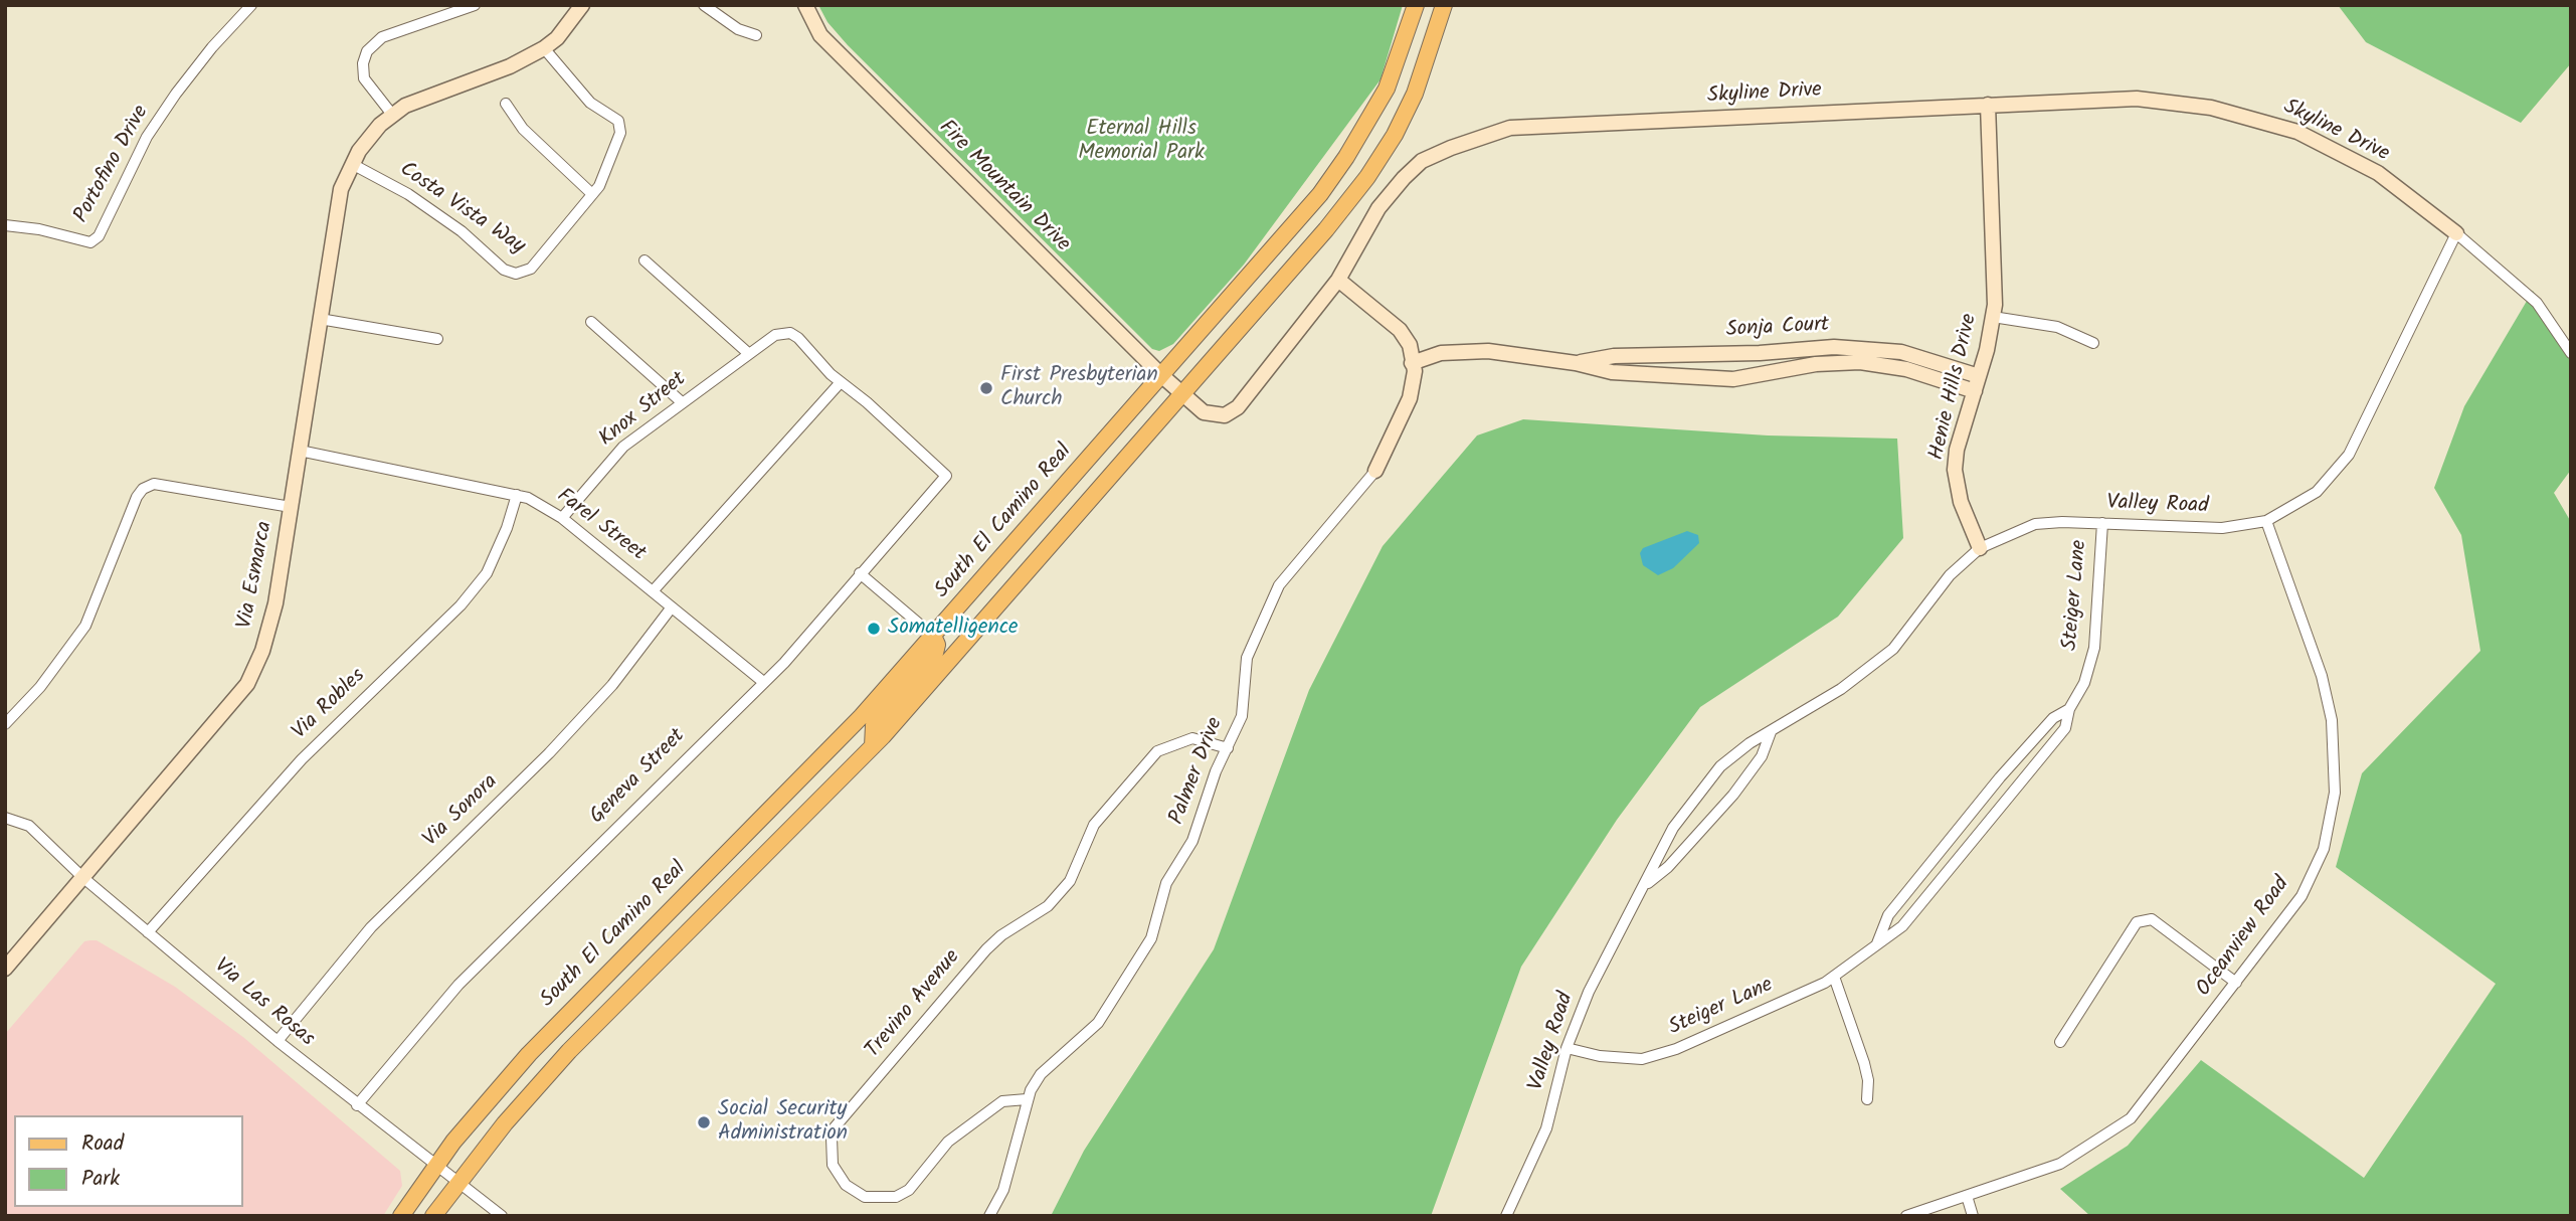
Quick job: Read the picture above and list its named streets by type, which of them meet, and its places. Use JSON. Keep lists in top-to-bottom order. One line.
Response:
{"streets":{"main road":["South El Camino Real"],"street":["Skyline Drive","Portofino Drive","Fire Mountain Drive","Costa Vista Way","Sonja Court","Henie Hills Drive","Knox Street","Valley Road","Farel Street","Via Esmarca","Steiger Lane","Via Robles","Palmer Drive","Geneva Street","Via Sonora","Oceanview Road","Via Las Rosas","Trevino Avenue"]},"crossings":[["Skyline Drive","Fire Mountain Drive"],["Skyline Drive","Henie Hills Drive"],["Skyline Drive","Valley Road"],["Skyline Drive","Palmer Drive"],["Fire Mountain Drive","South El Camino Real"],["Costa Vista Way","Via Esmarca"],["Sonja Court","Henie Hills Drive"],["Sonja Court","Palmer Drive"],["Henie Hills Drive","Valley Road"],["Knox Street","Farel Street"],["Knox Street","Geneva Street"],["Valley Road","Steiger Lane"],["Valley Road","Oceanview Road"],["South El Camino Real","Via Las Rosas"],["Farel Street","Via Esmarca"],["Farel Street","Via Robles"],["Farel Street","Geneva Street"],["Farel Street","Via Sonora"],["Via Esmarca","Via Las Rosas"],["Via Robles","Via Las Rosas"],["Palmer Drive","Trevino Avenue"],["Geneva Street","Via Las Rosas"],["Via Sonora","Via Las Rosas"]],"parks":["Eternal Hills Memorial Park"],"places":["First Presbyterian Church","Somatelligence","Social Security Administration"],"legend":["Road","Park"]}
